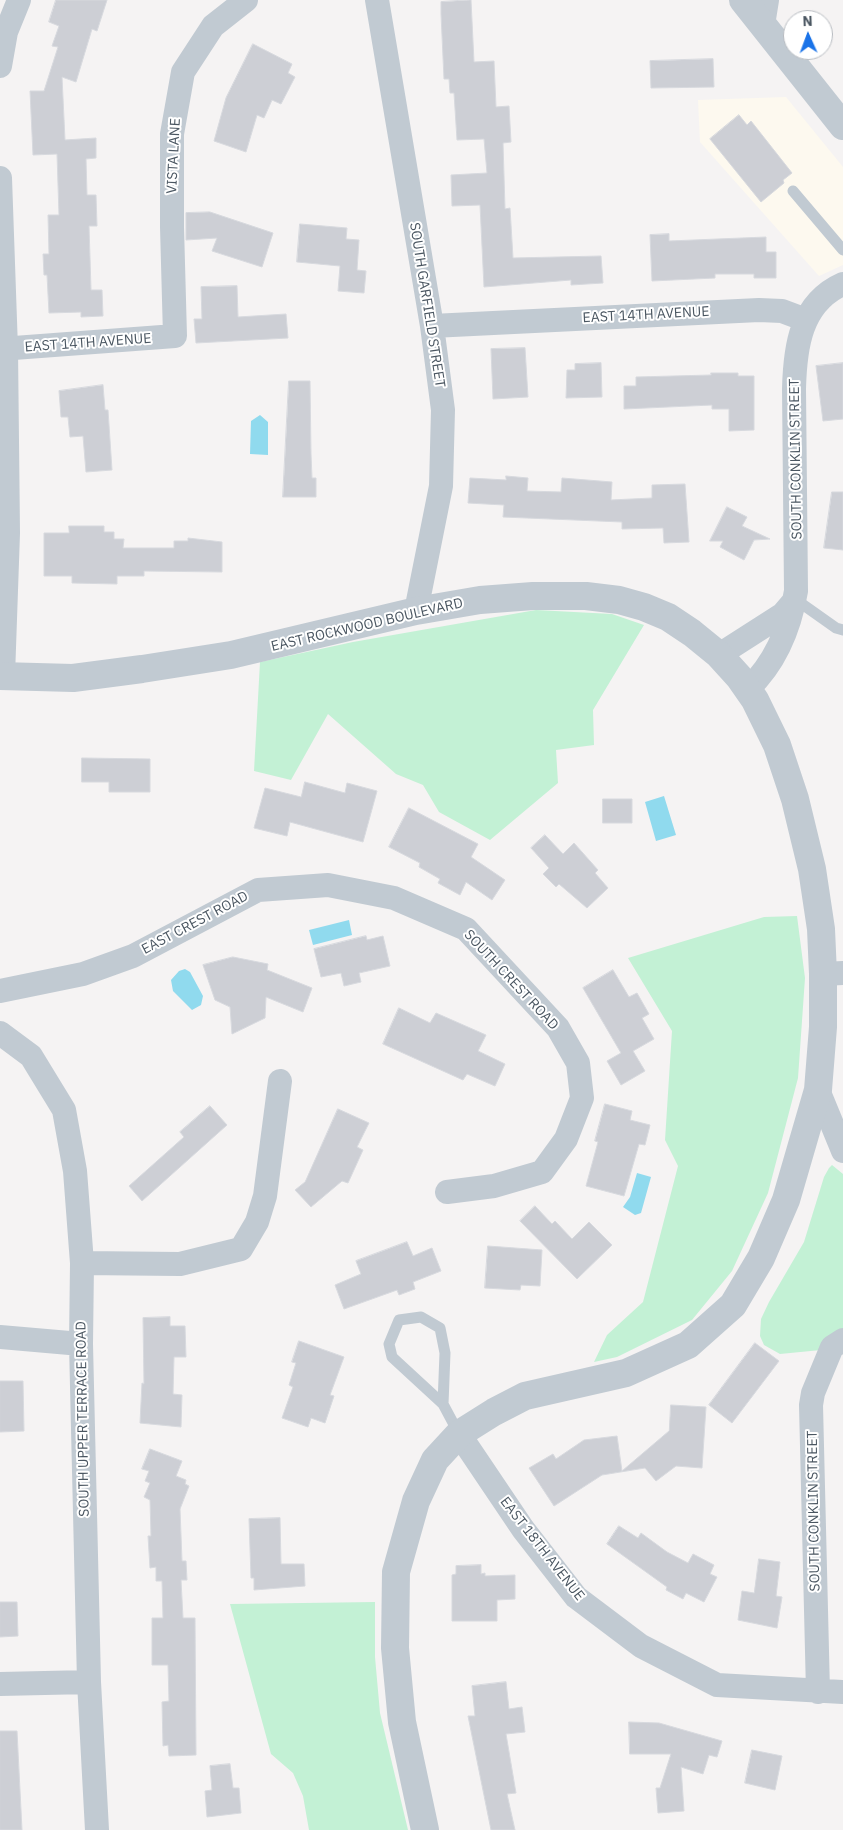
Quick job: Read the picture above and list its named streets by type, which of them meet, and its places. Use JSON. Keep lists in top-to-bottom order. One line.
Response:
{"streets":{"street":["VISTA LANE","SOUTH GARFIELD STREET","EAST 14TH AVENUE","SOUTH CONKLIN STREET","EAST ROCKWOOD BOULEVARD","EAST CREST ROAD","SOUTH CREST ROAD","SOUTH UPPER TERRACE ROAD","EAST 18TH AVENUE"]},"crossings":[["VISTA LANE","EAST 14TH AVENUE"],["SOUTH GARFIELD STREET","EAST 14TH AVENUE"],["SOUTH GARFIELD STREET","EAST ROCKWOOD BOULEVARD"],["EAST 14TH AVENUE","SOUTH CONKLIN STREET"],["SOUTH CONKLIN STREET","EAST ROCKWOOD BOULEVARD"],["SOUTH CONKLIN STREET","EAST 18TH AVENUE"],["EAST ROCKWOOD BOULEVARD","EAST 18TH AVENUE"],["EAST CREST ROAD","SOUTH CREST ROAD"]],"north":"top"}
